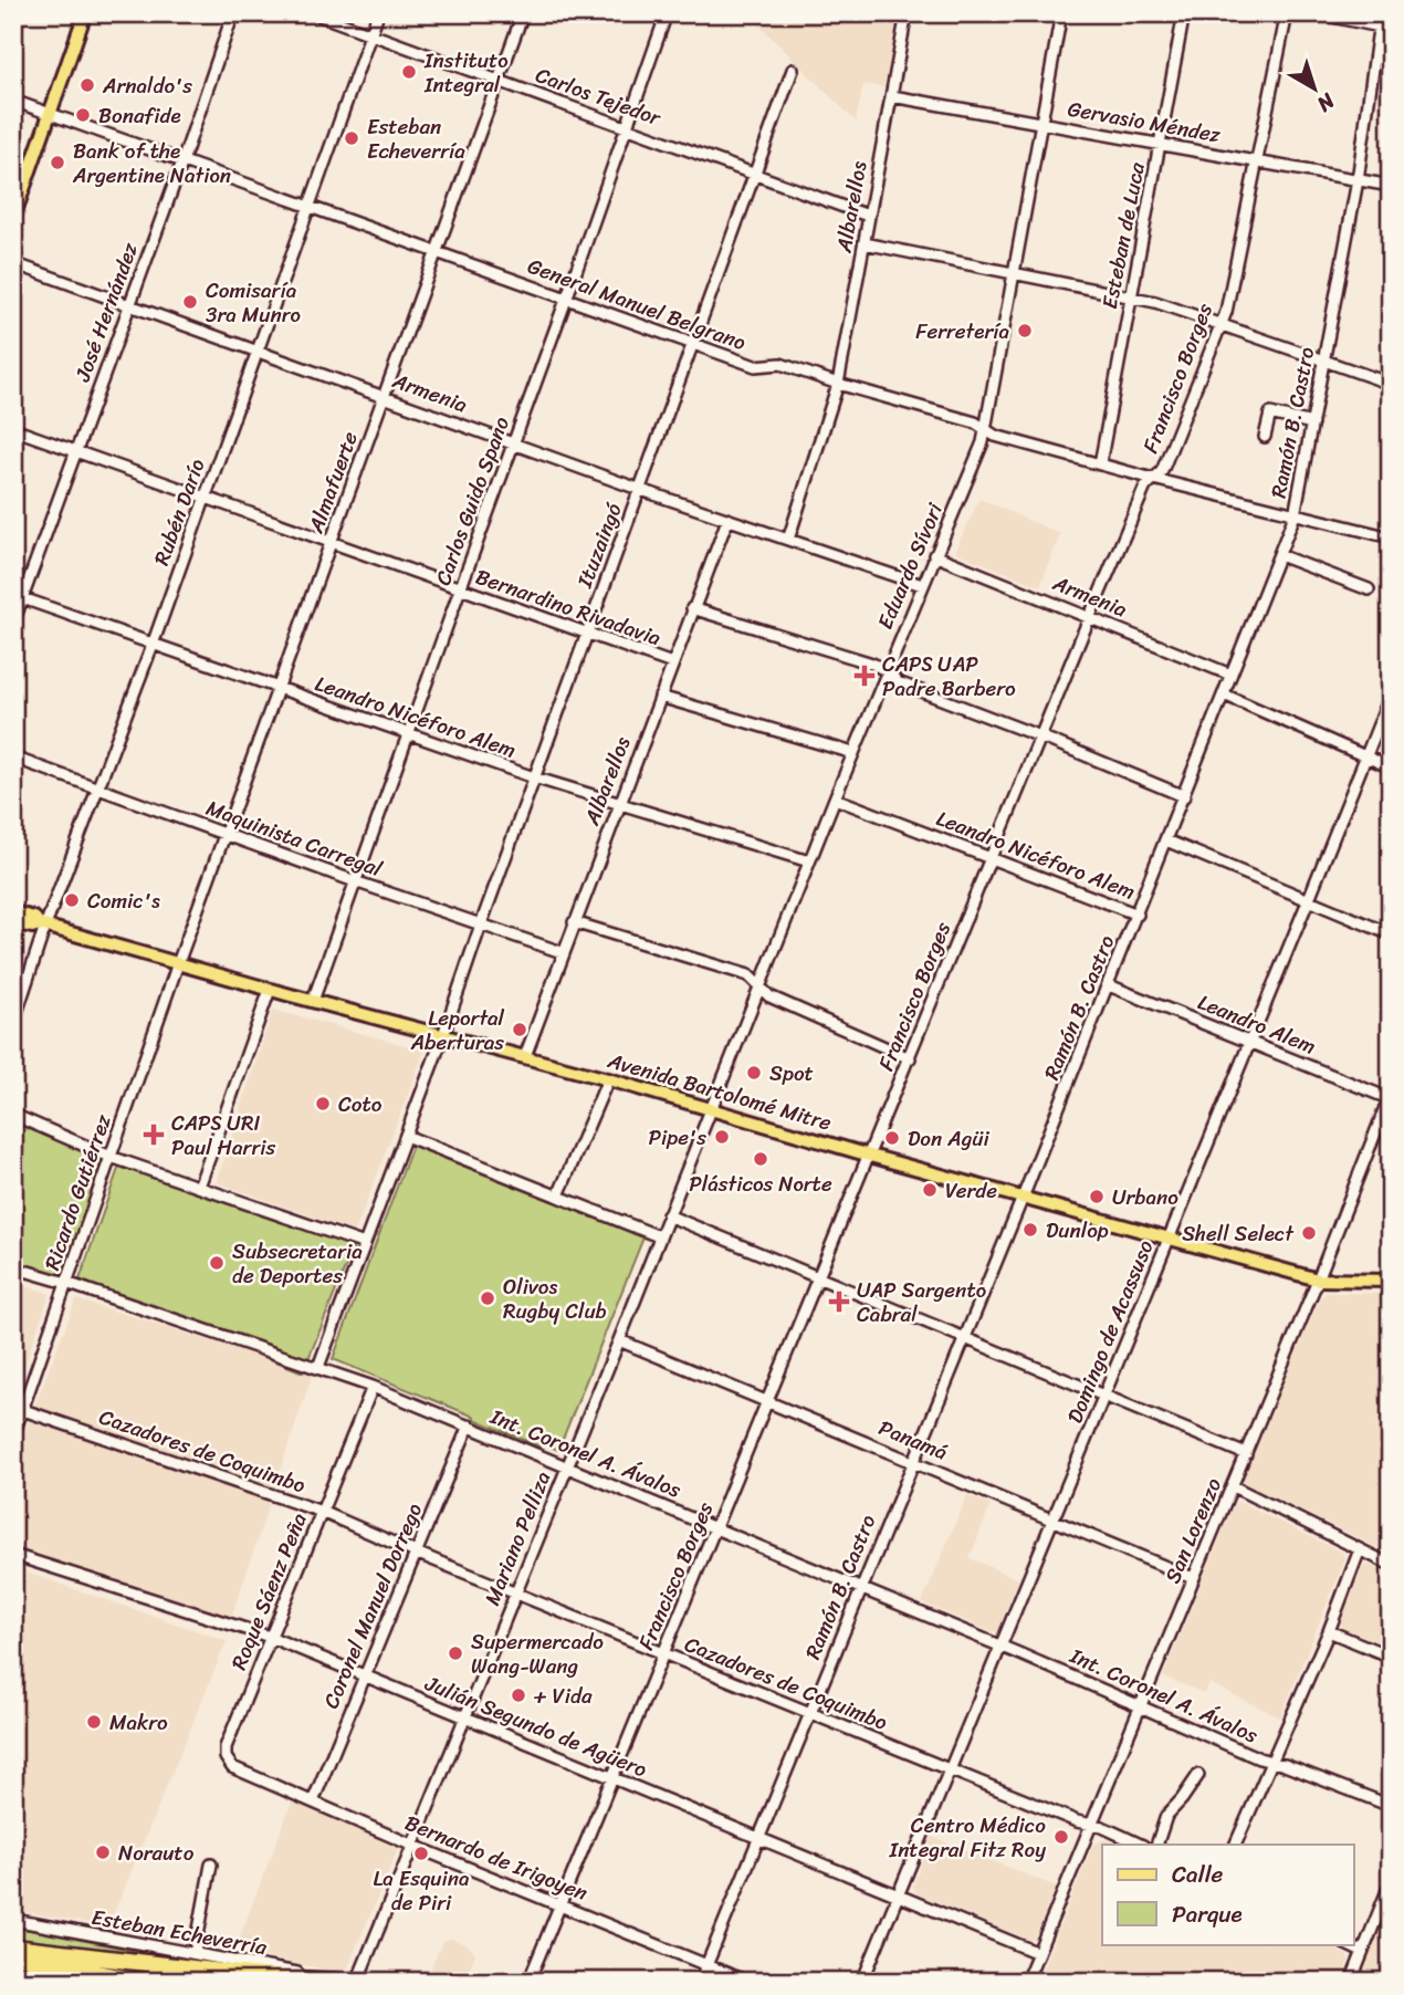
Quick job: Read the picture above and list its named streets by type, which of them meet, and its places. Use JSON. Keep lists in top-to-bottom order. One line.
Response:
{"streets":{"main road":["Avenida Bartolomé Mitre"],"street":["Carlos Tejedor","Gervasio Méndez","Albarellos","Esteban de Luca","General Manuel Belgrano","José Hernández","Francisco Borges","Armenia","Ramón B. Castro","Almafuerte","Carlos Guido Spano","Rubén Darío","Ituzaingó","Eduardo Sívori","Bernardino Rivadavia","Leandro Nicéforo Alem","Maquinista Carregal","Leandro Alem","Ricardo Gutiérrez","Domingo de Acassuso","Panamá","Cazadores de Coquimbo","Int. Coronel A. Ávalos","San Lorenzo","Mariano Pelliza","Roque Sáenz Peña","Coronel Manuel Dorrego","Julián Segundo de Agüero","Bernardo de Irigoyen","Esteban Echeverría"]},"crossings":[["Carlos Tejedor","Albarellos"],["Carlos Tejedor","Almafuerte"],["Carlos Tejedor","Carlos Guido Spano"],["Carlos Tejedor","Rubén Darío"],["Carlos Tejedor","Ituzaingó"],["Gervasio Méndez","Albarellos"],["Gervasio Méndez","Esteban de Luca"],["Gervasio Méndez","Francisco Borges"],["Gervasio Méndez","Ramón B. Castro"],["Gervasio Méndez","Eduardo Sívori"],["Albarellos","General Manuel Belgrano"],["Albarellos","Armenia"],["Albarellos","Bernardino Rivadavia"],["Albarellos","Leandro Nicéforo Alem"],["Albarellos","Maquinista Carregal"],["Albarellos","Avenida Bartolomé Mitre"],["Esteban de Luca","General Manuel Belgrano"],["General Manuel Belgrano","José Hernández"],["General Manuel Belgrano","Francisco Borges"],["General Manuel Belgrano","Ramón B. Castro"],["General Manuel Belgrano","Almafuerte"],["General Manuel Belgrano","Carlos Guido Spano"],["General Manuel Belgrano","Rubén Darío"],["General Manuel Belgrano","Ituzaingó"],["General Manuel Belgrano","Eduardo Sívori"],["José Hernández","Armenia"],["José Hernández","Bernardino Rivadavia"],["José Hernández","Leandro Nicéforo Alem"],["Francisco Borges","Armenia"],["Francisco Borges","Leandro Nicéforo Alem"],["Francisco Borges","Avenida Bartolomé Mitre"],["Francisco Borges","Panamá"],["Francisco Borges","Cazadores de Coquimbo"],["Francisco Borges","Int. Coronel A. Ávalos"],["Francisco Borges","Julián Segundo de Agüero"],["Francisco Borges","Bernardo de Irigoyen"],["Armenia","Ramón B. Castro"],["Armenia","Almafuerte"],["Armenia","Carlos Guido Spano"],["Armenia","Rubén Darío"],["Armenia","Ituzaingó"],["Armenia","Eduardo Sívori"],["Ramón B. Castro","Leandro Nicéforo Alem"],["Ramón B. Castro","Leandro Alem"],["Ramón B. Castro","Avenida Bartolomé Mitre"],["Ramón B. Castro","Panamá"],["Ramón B. Castro","Cazadores de Coquimbo"],["Ramón B. Castro","Int. Coronel A. Ávalos"],["Ramón B. Castro","Julián Segundo de Agüero"],["Ramón B. Castro","Bernardo de Irigoyen"],["Almafuerte","Bernardino Rivadavia"],["Almafuerte","Leandro Nicéforo Alem"],["Almafuerte","Maquinista Carregal"],["Almafuerte","Avenida Bartolomé Mitre"],["Almafuerte","Ricardo Gutiérrez"],["Carlos Guido Spano","Bernardino Rivadavia"],["Carlos Guido Spano","Leandro Nicéforo Alem"],["Carlos Guido Spano","Maquinista Carregal"],["Carlos Guido Spano","Avenida Bartolomé Mitre"],["Rubén Darío","Bernardino Rivadavia"],["Rubén Darío","Leandro Nicéforo Alem"],["Rubén Darío","Maquinista Carregal"],["Rubén Darío","Avenida Bartolomé Mitre"],["Ituzaingó","Bernardino Rivadavia"],["Ituzaingó","Leandro Nicéforo Alem"],["Ituzaingó","Maquinista Carregal"],["Ituzaingó","Avenida Bartolomé Mitre"],["Ituzaingó","Int. Coronel A. Ávalos"],["Eduardo Sívori","Leandro Nicéforo Alem"],["Eduardo Sívori","Avenida Bartolomé Mitre"],["Eduardo Sívori","Mariano Pelliza"],["Leandro Alem","Domingo de Acassuso"],["Leandro Alem","San Lorenzo"],["Avenida Bartolomé Mitre","Ricardo Gutiérrez"],["Avenida Bartolomé Mitre","Domingo de Acassuso"],["Avenida Bartolomé Mitre","San Lorenzo"],["Avenida Bartolomé Mitre","Mariano Pelliza"],["Ricardo Gutiérrez","Cazadores de Coquimbo"],["Ricardo Gutiérrez","Int. Coronel A. Ávalos"],["Domingo de Acassuso","Panamá"],["Domingo de Acassuso","Cazadores de Coquimbo"],["Domingo de Acassuso","Int. Coronel A. Ávalos"],["Domingo de Acassuso","Julián Segundo de Agüero"],["Panamá","San Lorenzo"],["Panamá","Mariano Pelliza"],["Cazadores de Coquimbo","San Lorenzo"],["Cazadores de Coquimbo","Mariano Pelliza"],["Cazadores de Coquimbo","Roque Sáenz Peña"],["Cazadores de Coquimbo","Coronel Manuel Dorrego"],["Int. Coronel A. Ávalos","San Lorenzo"],["Int. Coronel A. Ávalos","Mariano Pelliza"],["Int. Coronel A. Ávalos","Roque Sáenz Peña"],["Int. Coronel A. Ávalos","Coronel Manuel Dorrego"],["San Lorenzo","Julián Segundo de Agüero"],["Mariano Pelliza","Julián Segundo de Agüero"],["Mariano Pelliza","Bernardo de Irigoyen"],["Roque Sáenz Peña","Julián Segundo de Agüero"],["Roque Sáenz Peña","Bernardo de Irigoyen"],["Coronel Manuel Dorrego","Julián Segundo de Agüero"],["Coronel Manuel Dorrego","Bernardo de Irigoyen"]],"places":{"other":["Instituto Integral","Arnaldo's","Bonafide","Esteban Echeverría","Bank of the Argentine Nation","Comisaría 3ra Munro","Ferretería","Comic's","Leportal Aberturas","Spot","Coto","Pipe's","Don Agüi","Plásticos Norte","Verde","Urbano","Dunlop","Shell Select","Subsecretaria de Deportes","Olivos Rugby Club","Supermercado Wang-Wang","+ Vida","Makro","Centro Médico Integral Fitz Roy","Norauto","La Esquina de Piri"],"health":["CAPS UAP Padre Barbero","CAPS URI Paul Harris","UAP Sargento Cabral"]},"legend":["Calle","Parque"],"north":"bottom right"}
